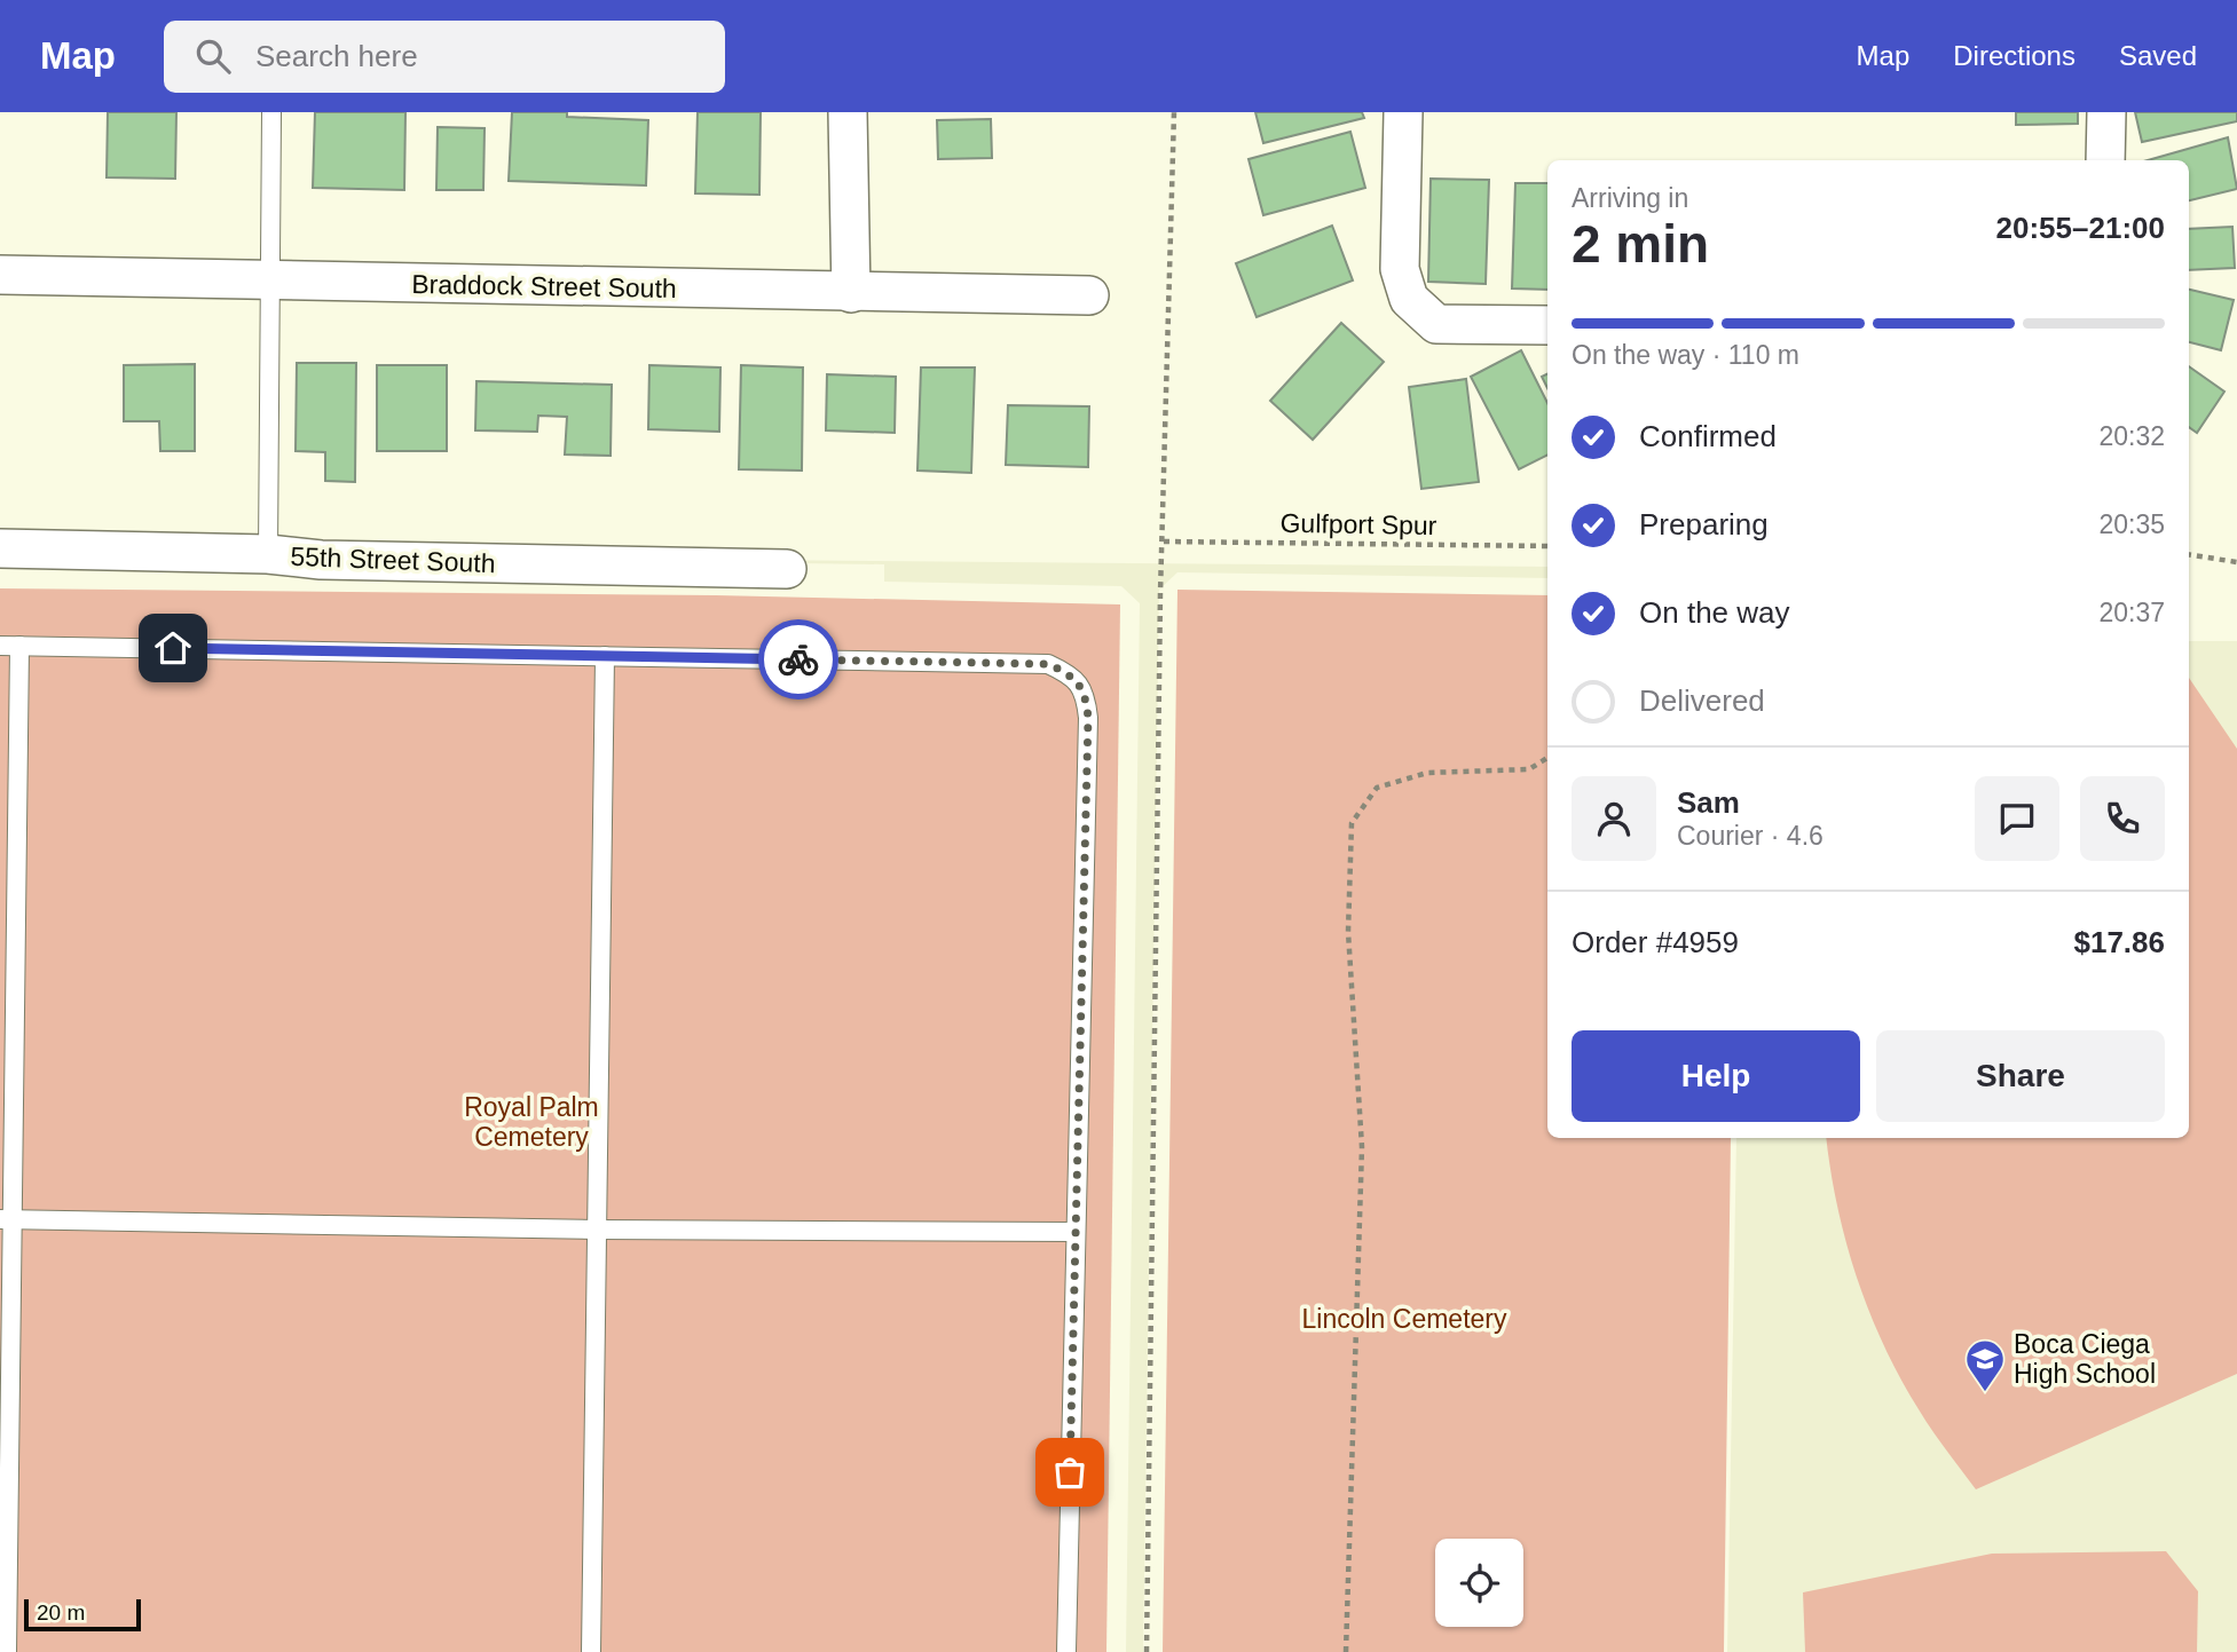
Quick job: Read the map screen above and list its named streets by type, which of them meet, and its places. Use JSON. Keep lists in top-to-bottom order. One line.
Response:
{"streets":{"street":["Braddock Street South","55th Street South"],"path":["Gulfport Spur"]},"parks":["Royal Palm Cemetery","Lincoln Cemetery"],"places":{"school or university":["Boca Ciega High School"]},"scale_bar":"20 m","page":{"header":"Map","search":"Search here","nav":["Map","Directions","Saved"],"heading":["2 min","Arriving in","20:55–21:00"],"panel":["Sam","Courier · 4.6","Order #4959","$17.86"],"bar":"On the way · 110 m","list":[["Confirmed","20:32"],["Preparing","20:35"],["On the way","20:37"],"Delivered"],"buttons":["Help","Share"],"scale":"20 m"}}
